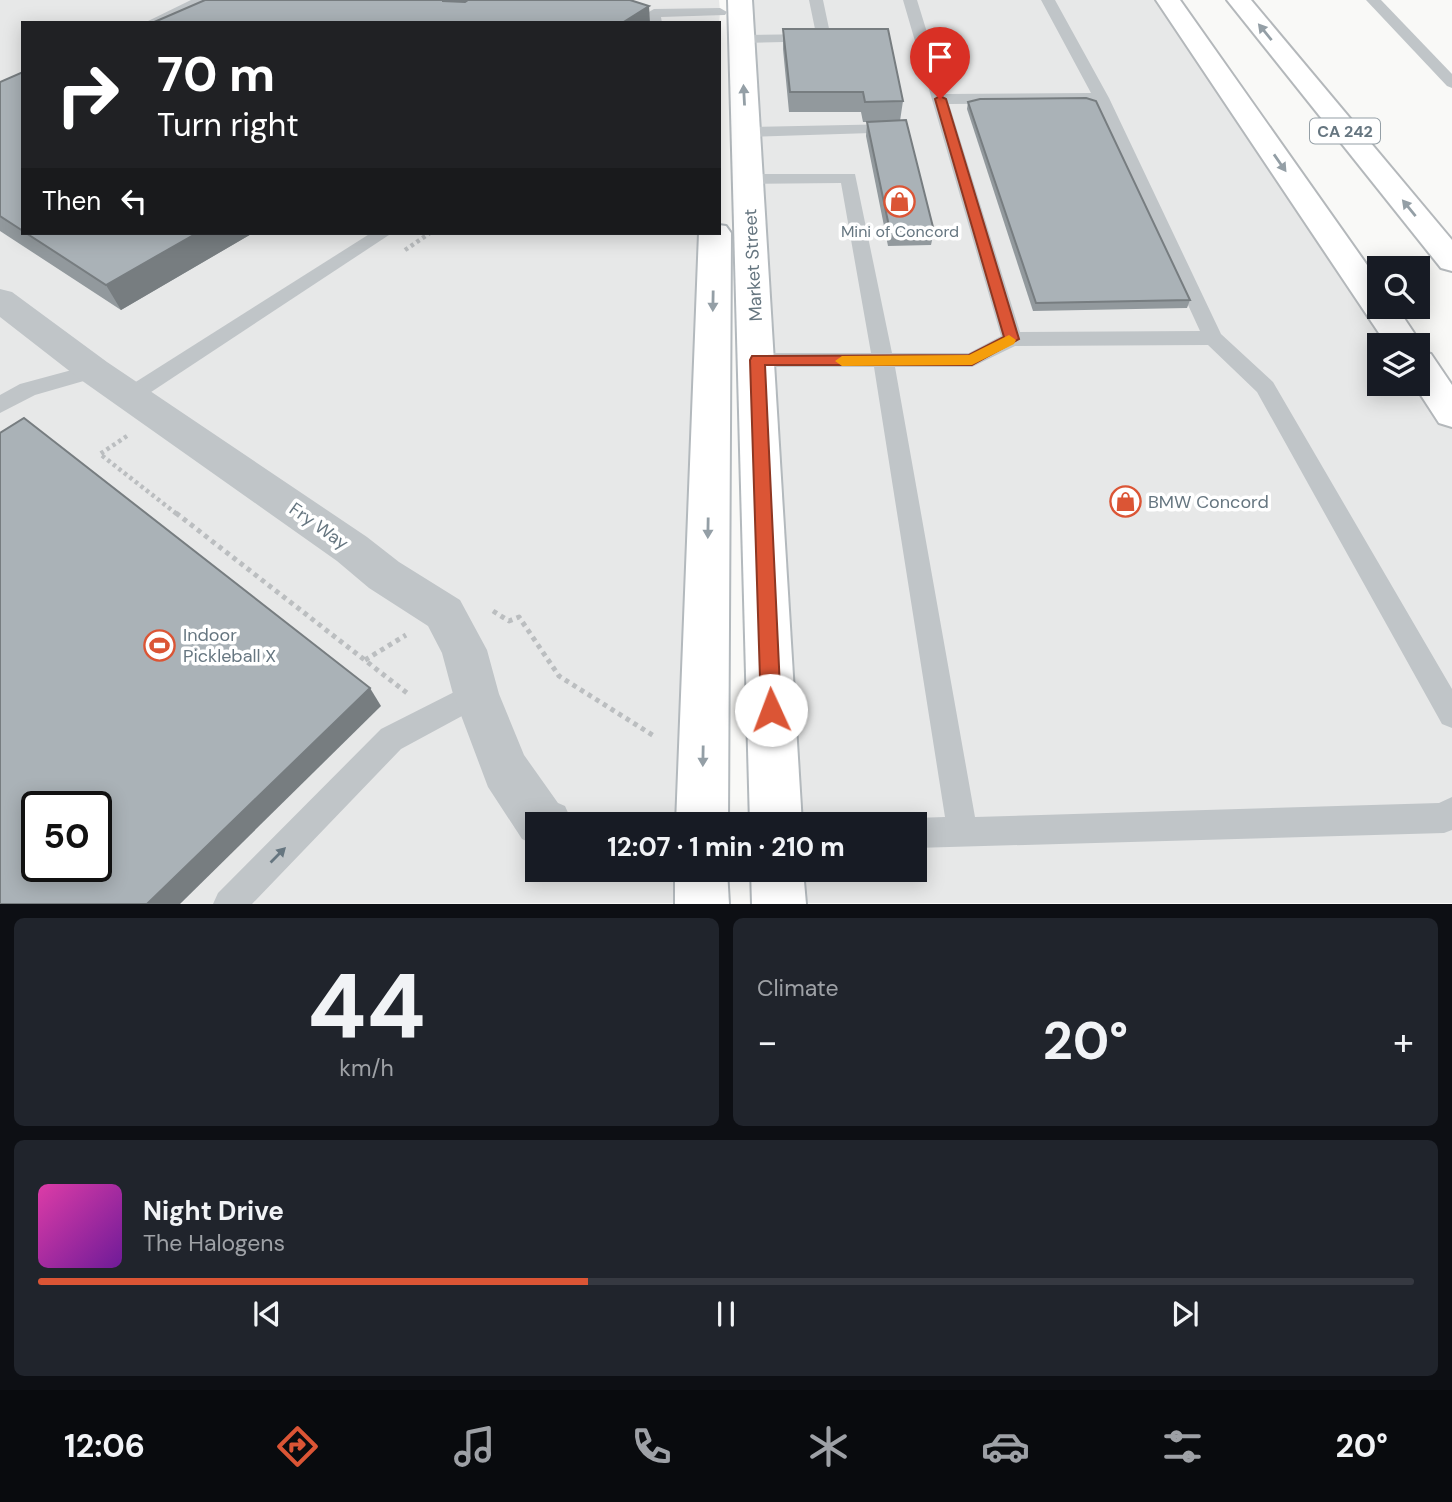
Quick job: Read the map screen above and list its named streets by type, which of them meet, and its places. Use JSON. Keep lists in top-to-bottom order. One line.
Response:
{"streets":{"main road":["CA 242","Market Street"],"street":["Fry Way"]},"places":{"shop":["Mini of Concord","BMW Concord"],"sports":["Indoor Pickleball X"]},"page":{"turn":["70 m","Turn right"],"then":"Then","limit":"50","trip":"12:07 · 1 min · 210 m","tile":[["44","km/h"],"Climate"],"heat":["−","20°","+"],"song":["Night Drive","The Halogens"],"tabs":["12:06","20°"]}}
